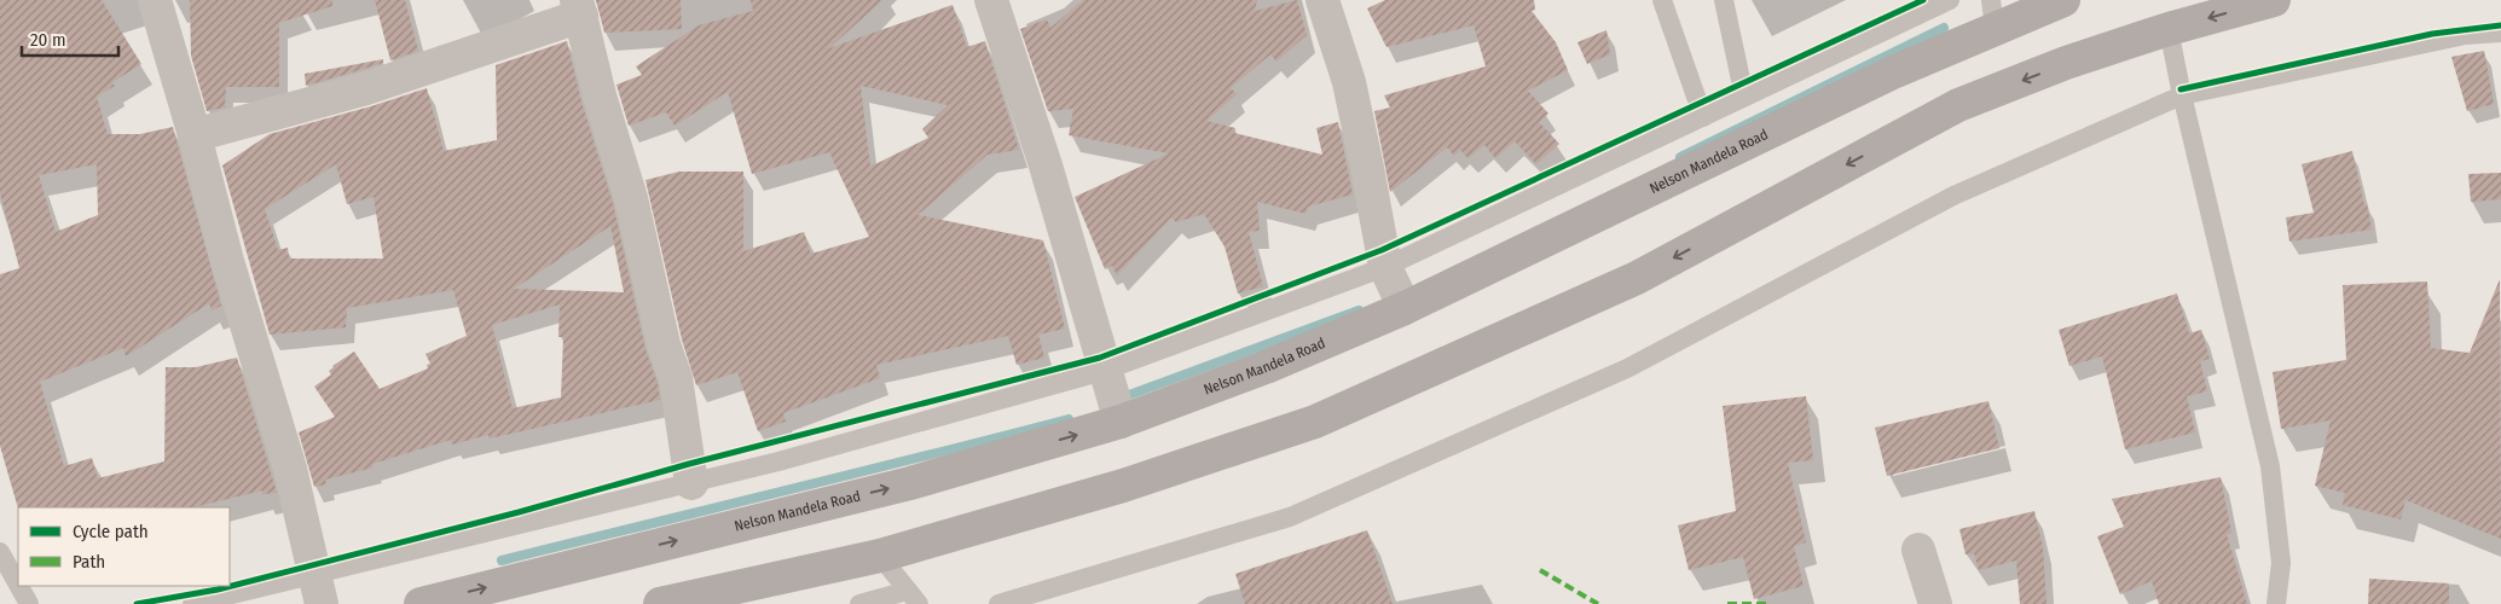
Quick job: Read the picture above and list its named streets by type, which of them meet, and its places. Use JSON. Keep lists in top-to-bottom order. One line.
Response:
{"streets":{"main road":["Nelson Mandela Road"]},"legend":["Cycle path","Path"],"scale_bar":"20 m"}
